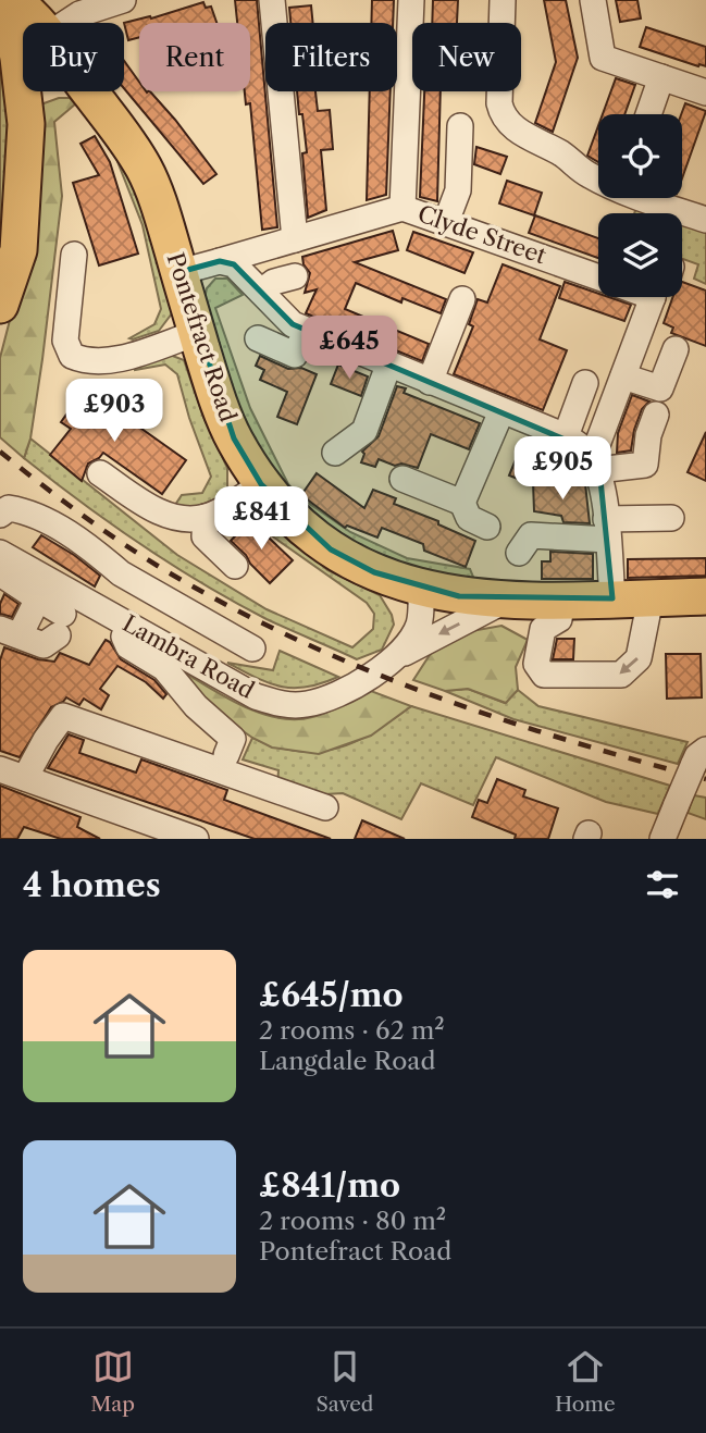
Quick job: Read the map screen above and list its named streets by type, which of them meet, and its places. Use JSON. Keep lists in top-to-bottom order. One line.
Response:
{"streets":{"highway":["Pontefract Road"],"street":["Clyde Street","Lambra Road"]},"crossings":[["Clyde Street","Pontefract Road"],["Pontefract Road","Lambra Road"]],"page":{"chip":["Buy","Rent","Filters","New"],"price":["£645","£903","£905","£841"],"heading":"4 homes","list":[{"name":"£645/mo","note":"2 rooms · 62 m² · Langdale Road"},{"name":"£841/mo","note":"2 rooms · 80 m² · Pontefract Road"}],"tabs":["Map","Saved","Home"]}}
